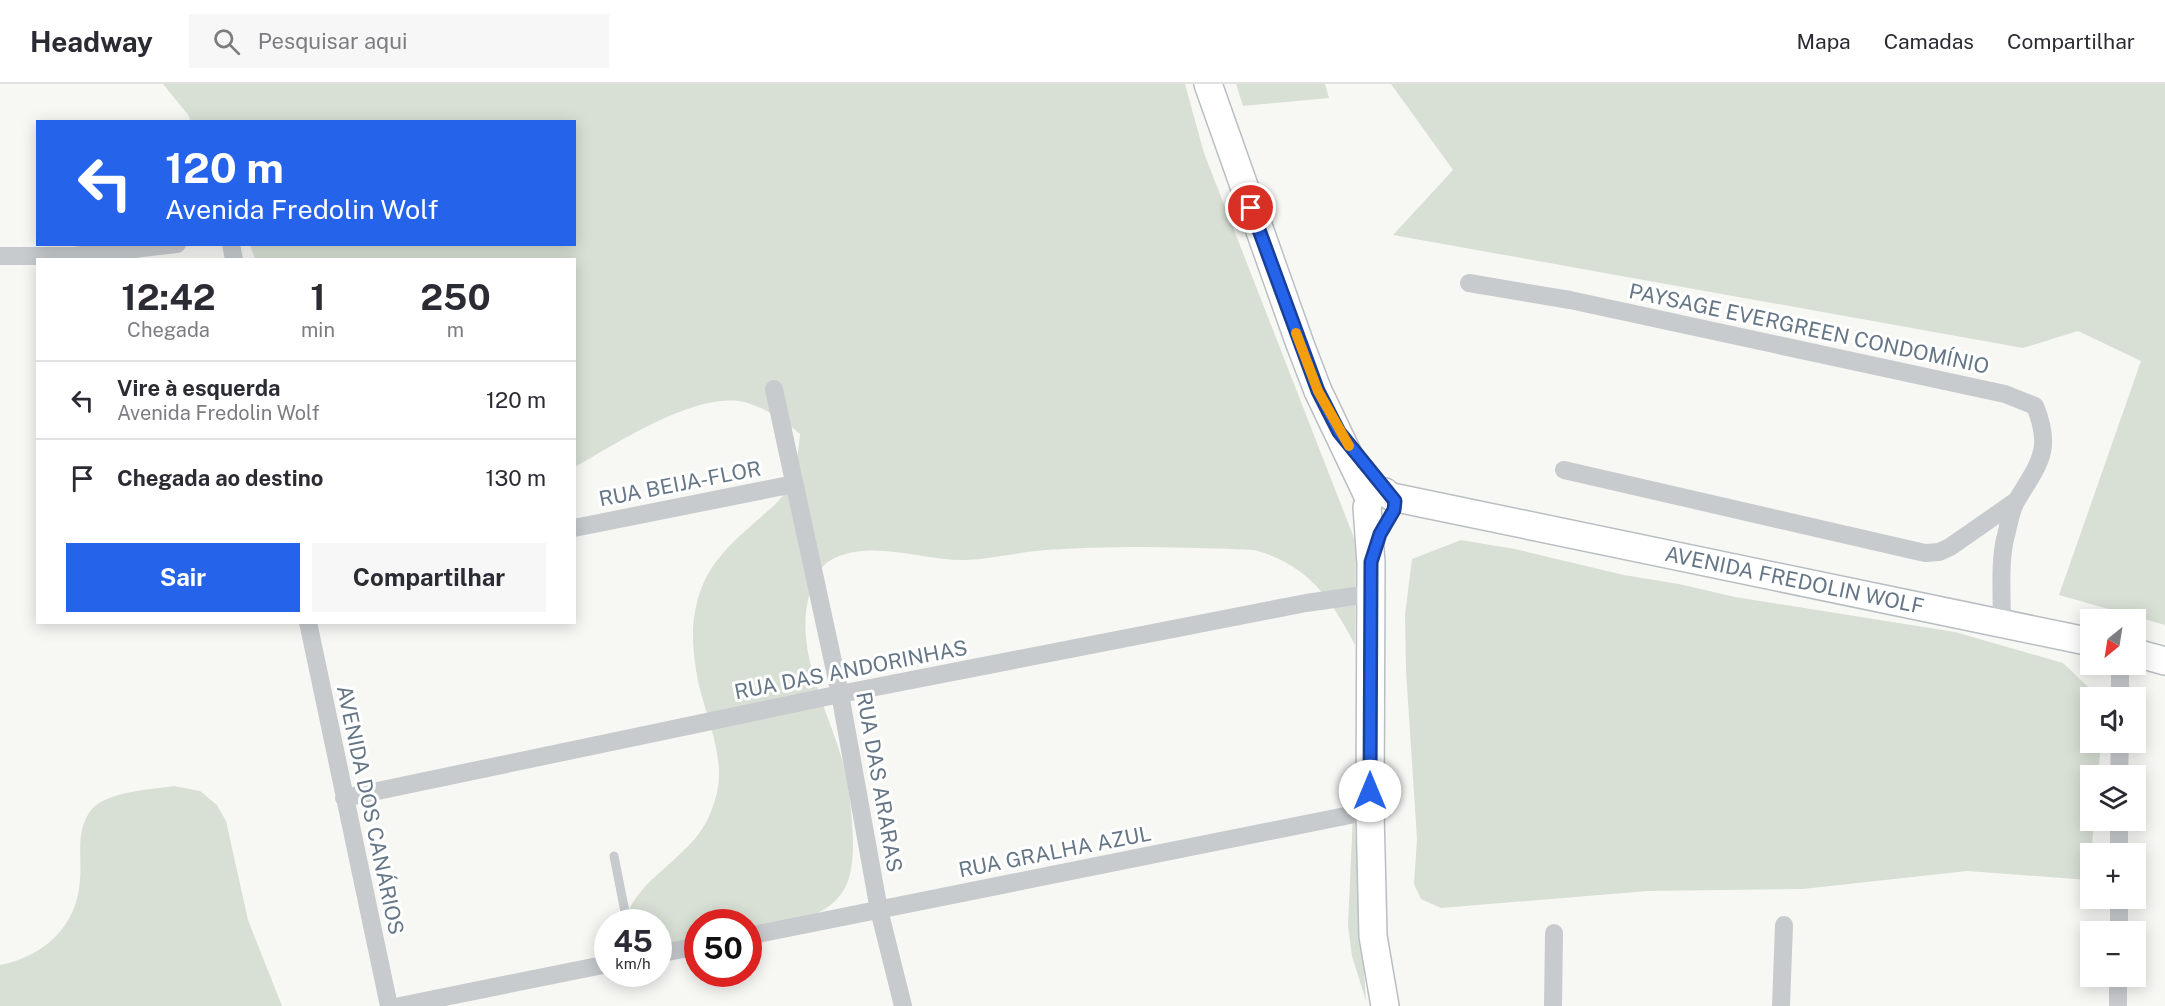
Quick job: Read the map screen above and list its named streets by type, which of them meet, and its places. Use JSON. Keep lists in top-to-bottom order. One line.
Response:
{"streets":{"main road":["AVENIDA FREDOLIN WOLF"],"street":["PAYSAGE EVERGREEN CONDOMÍNIO","RUA BEIJA-FLOR","RUA DAS ANDORINHAS","RUA DAS ARARAS","AVENIDA DOS CANÁRIOS","RUA GRALHA AZUL"]},"crossings":[["PAYSAGE EVERGREEN CONDOMÍNIO","AVENIDA FREDOLIN WOLF"],["RUA BEIJA-FLOR","RUA DAS ARARAS"],["RUA DAS ANDORINHAS","RUA DAS ARARAS"],["RUA DAS ANDORINHAS","AVENIDA DOS CANÁRIOS"],["RUA DAS ARARAS","RUA GRALHA AZUL"]],"north":"bottom left","page":{"header":"Headway","search":"Pesquisar aqui","nav":["Mapa","Camadas","Compartilhar"],"turn":["120 m","Avenida Fredolin Wolf"],"eta":["12:42","Chegada","1","min","250","m"],"list":[{"name":"Vire à esquerda","note":"Avenida Fredolin Wolf","value":"120 m"},{"name":"Chegada ao destino","value":"130 m"}],"buttons":["Sair","Compartilhar"],"map_buttons":["+","−"],"speed":"45 km/h","limit":"50"}}
